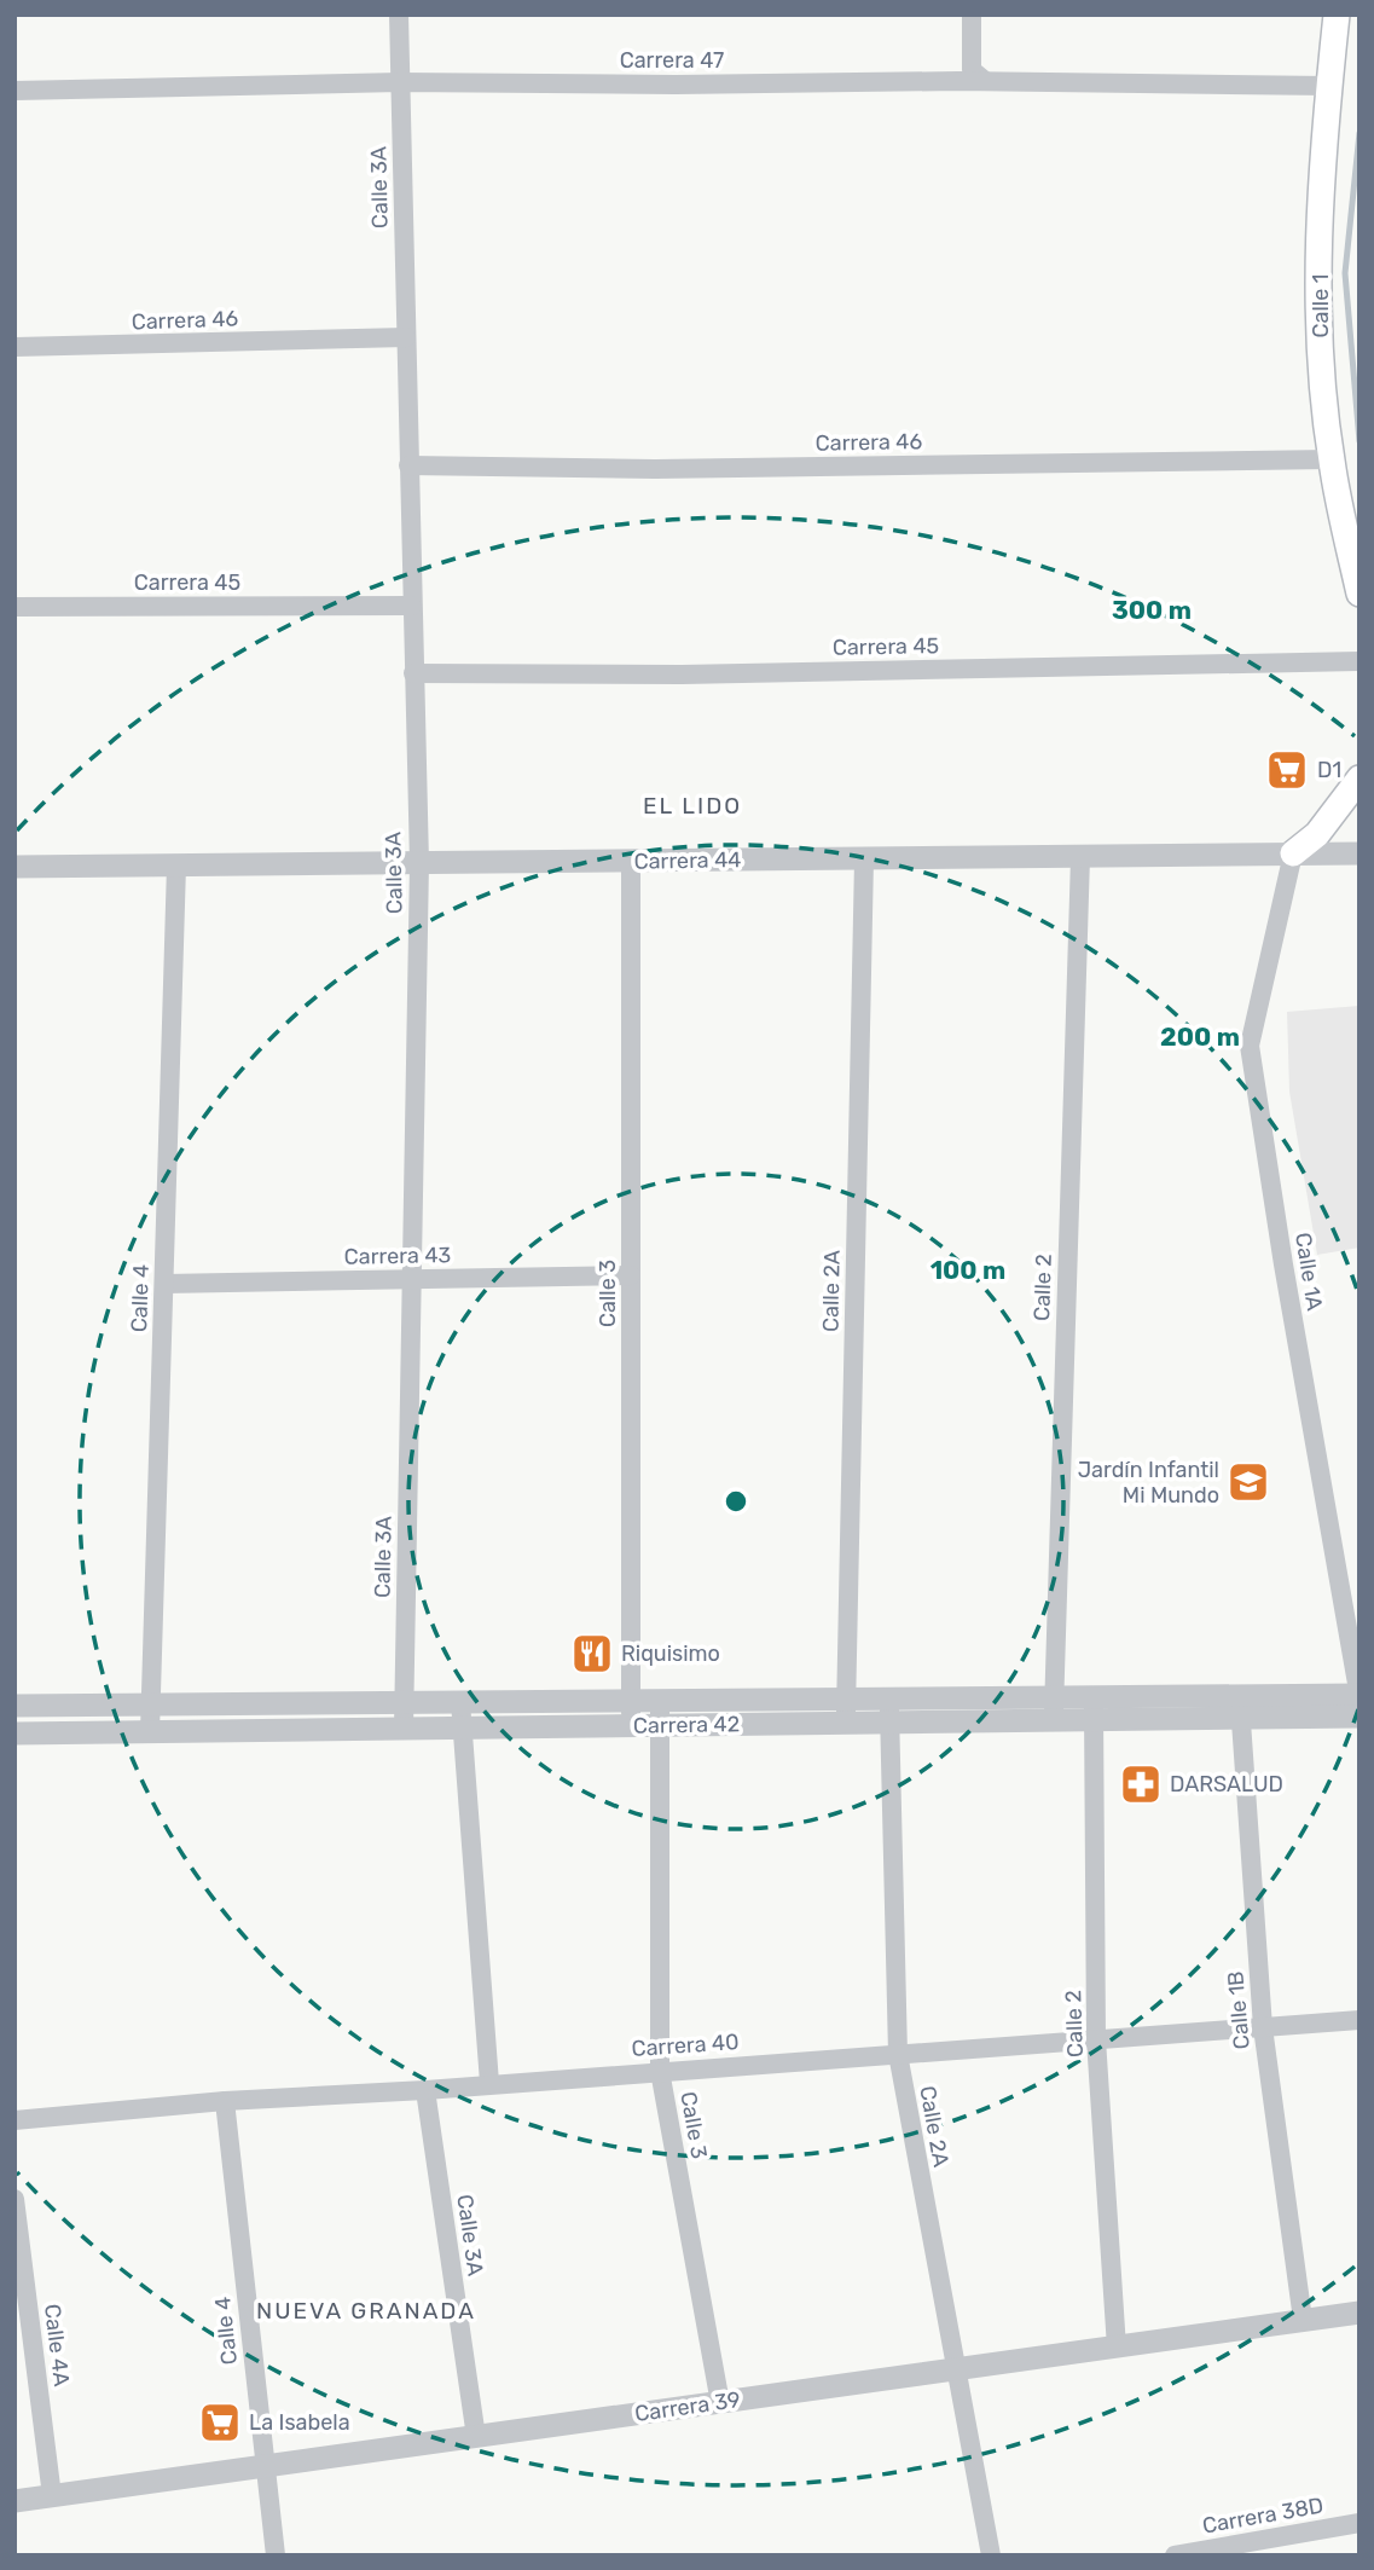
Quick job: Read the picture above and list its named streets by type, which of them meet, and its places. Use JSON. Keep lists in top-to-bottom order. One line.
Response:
{"streets":{"main road":["Calle 1"],"street":["Carrera 47","Calle 3A","Carrera 46","Carrera 45","Carrera 44","Carrera 43","Calle 1A","Calle 2","Calle 2A","Calle 3","Calle 4","Carrera 42","Calle 1B","Carrera 40","Calle 4A","Carrera 39","Carrera 38D"]},"crossings":[["Carrera 47","Calle 3A"],["Carrera 47","Calle 1"],["Calle 3A","Carrera 46"],["Calle 3A","Carrera 45"],["Calle 3A","Carrera 44"],["Calle 3A","Carrera 43"],["Calle 3A","Carrera 42"],["Calle 3A","Carrera 40"],["Calle 3A","Carrera 39"],["Calle 1","Carrera 46"],["Carrera 44","Calle 1A"],["Carrera 44","Calle 2"],["Carrera 44","Calle 2A"],["Carrera 44","Calle 3"],["Carrera 44","Calle 4"],["Carrera 43","Calle 3"],["Carrera 43","Calle 4"],["Calle 1A","Carrera 42"],["Calle 2","Carrera 42"],["Calle 2","Carrera 40"],["Calle 2","Carrera 39"],["Calle 2A","Carrera 42"],["Calle 2A","Carrera 40"],["Calle 2A","Carrera 39"],["Calle 3","Carrera 42"],["Calle 3","Carrera 40"],["Calle 3","Carrera 39"],["Calle 4","Carrera 42"],["Calle 4","Carrera 40"],["Calle 4","Carrera 39"],["Carrera 42","Calle 1B"],["Calle 1B","Carrera 40"],["Calle 1B","Carrera 39"],["Calle 4A","Carrera 39"]],"districts":["EL LIDO","NUEVA GRANADA"],"places":{"supermarket":["D1","La Isabela"],"school or university":["Jardín Infantil Mi Mundo"],"restaurant":["Riquisimo"],"pharmacy":["DARSALUD"]},"rings":["300 m","200 m","100 m"]}
